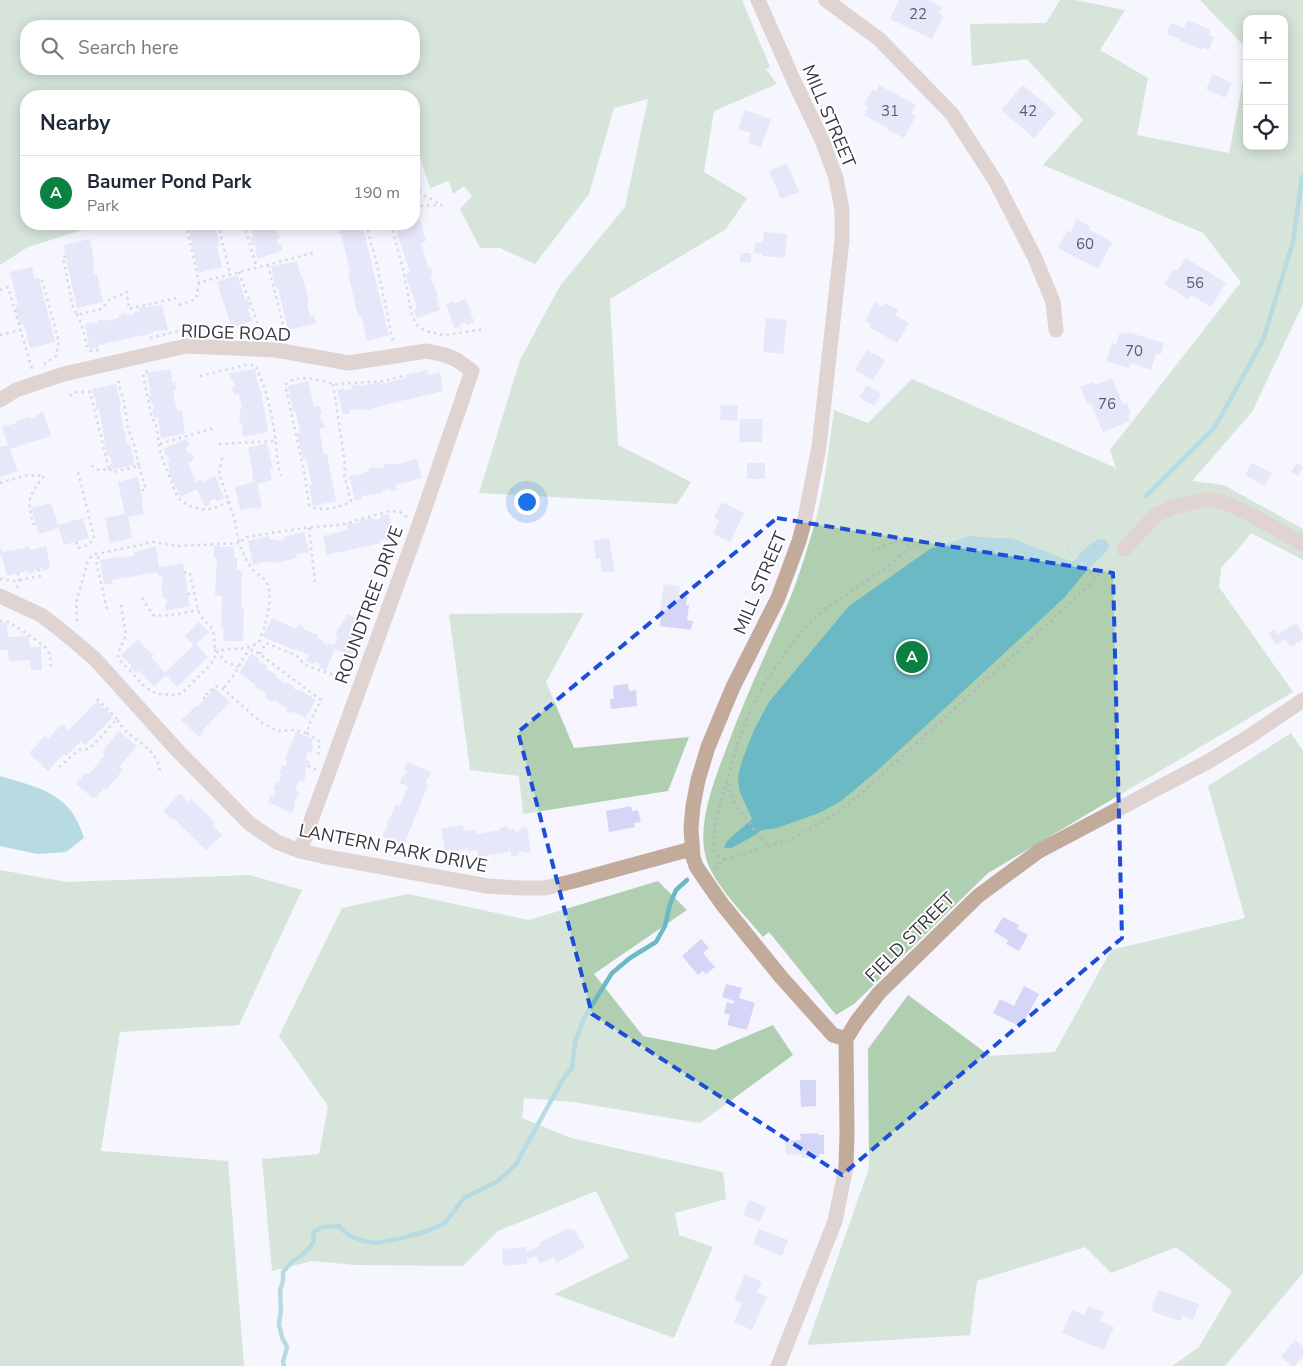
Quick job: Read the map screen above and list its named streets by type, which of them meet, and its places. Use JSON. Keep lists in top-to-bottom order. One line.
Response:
{"streets":{"street":["MILL STREET","RIDGE ROAD","ROUNDTREE DRIVE","LANTERN PARK DRIVE","FIELD STREET"]},"crossings":[["MILL STREET","LANTERN PARK DRIVE"],["MILL STREET","FIELD STREET"],["RIDGE ROAD","ROUNDTREE DRIVE"],["ROUNDTREE DRIVE","LANTERN PARK DRIVE"]],"house_numbers":["22","31","42","60","56","70","76"],"page":{"map_buttons":["+","−"],"search":"Search here","heading":"Nearby","list":[{"mark":"A","name":"Baumer Pond Park","note":"Park","value":"190 m"}],"pins":"A"}}
